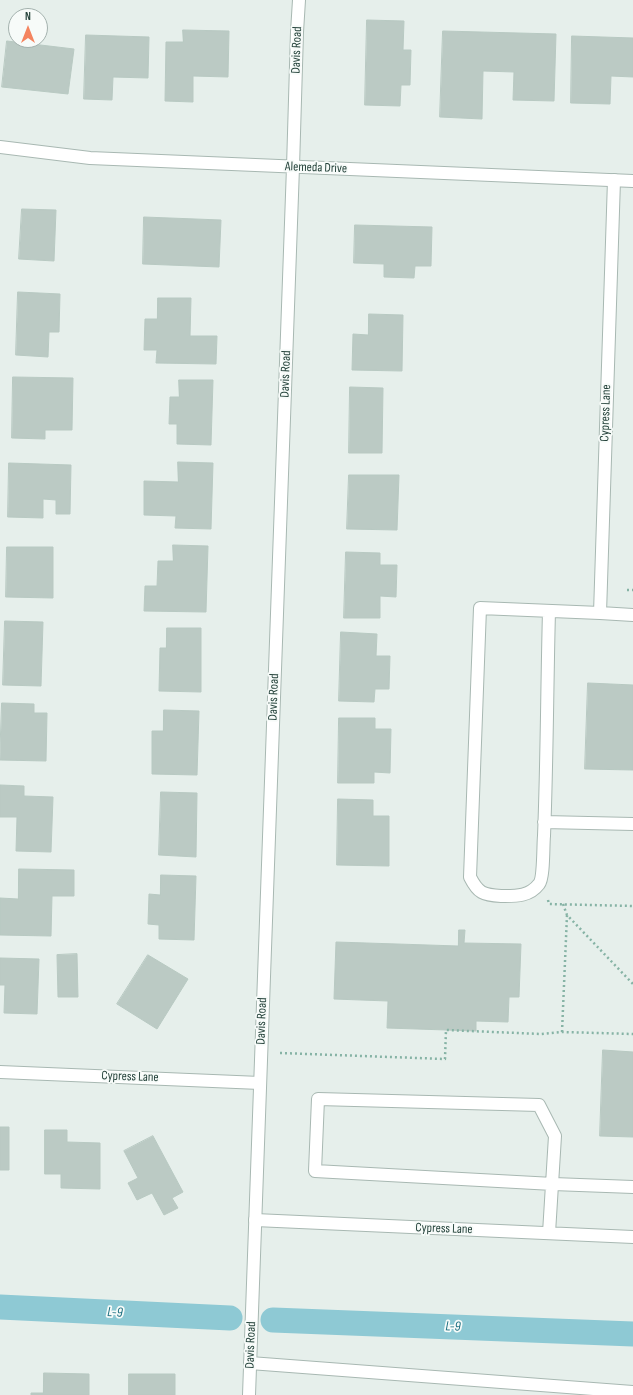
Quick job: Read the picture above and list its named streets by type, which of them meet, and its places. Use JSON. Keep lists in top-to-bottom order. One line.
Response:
{"streets":{"street":["Davis Road","Alemeda Drive","Cypress Lane"]},"crossings":[["Davis Road","Alemeda Drive"],["Davis Road","Cypress Lane"],["Alemeda Drive","Cypress Lane"]],"water":["L-9"],"north":"top"}
